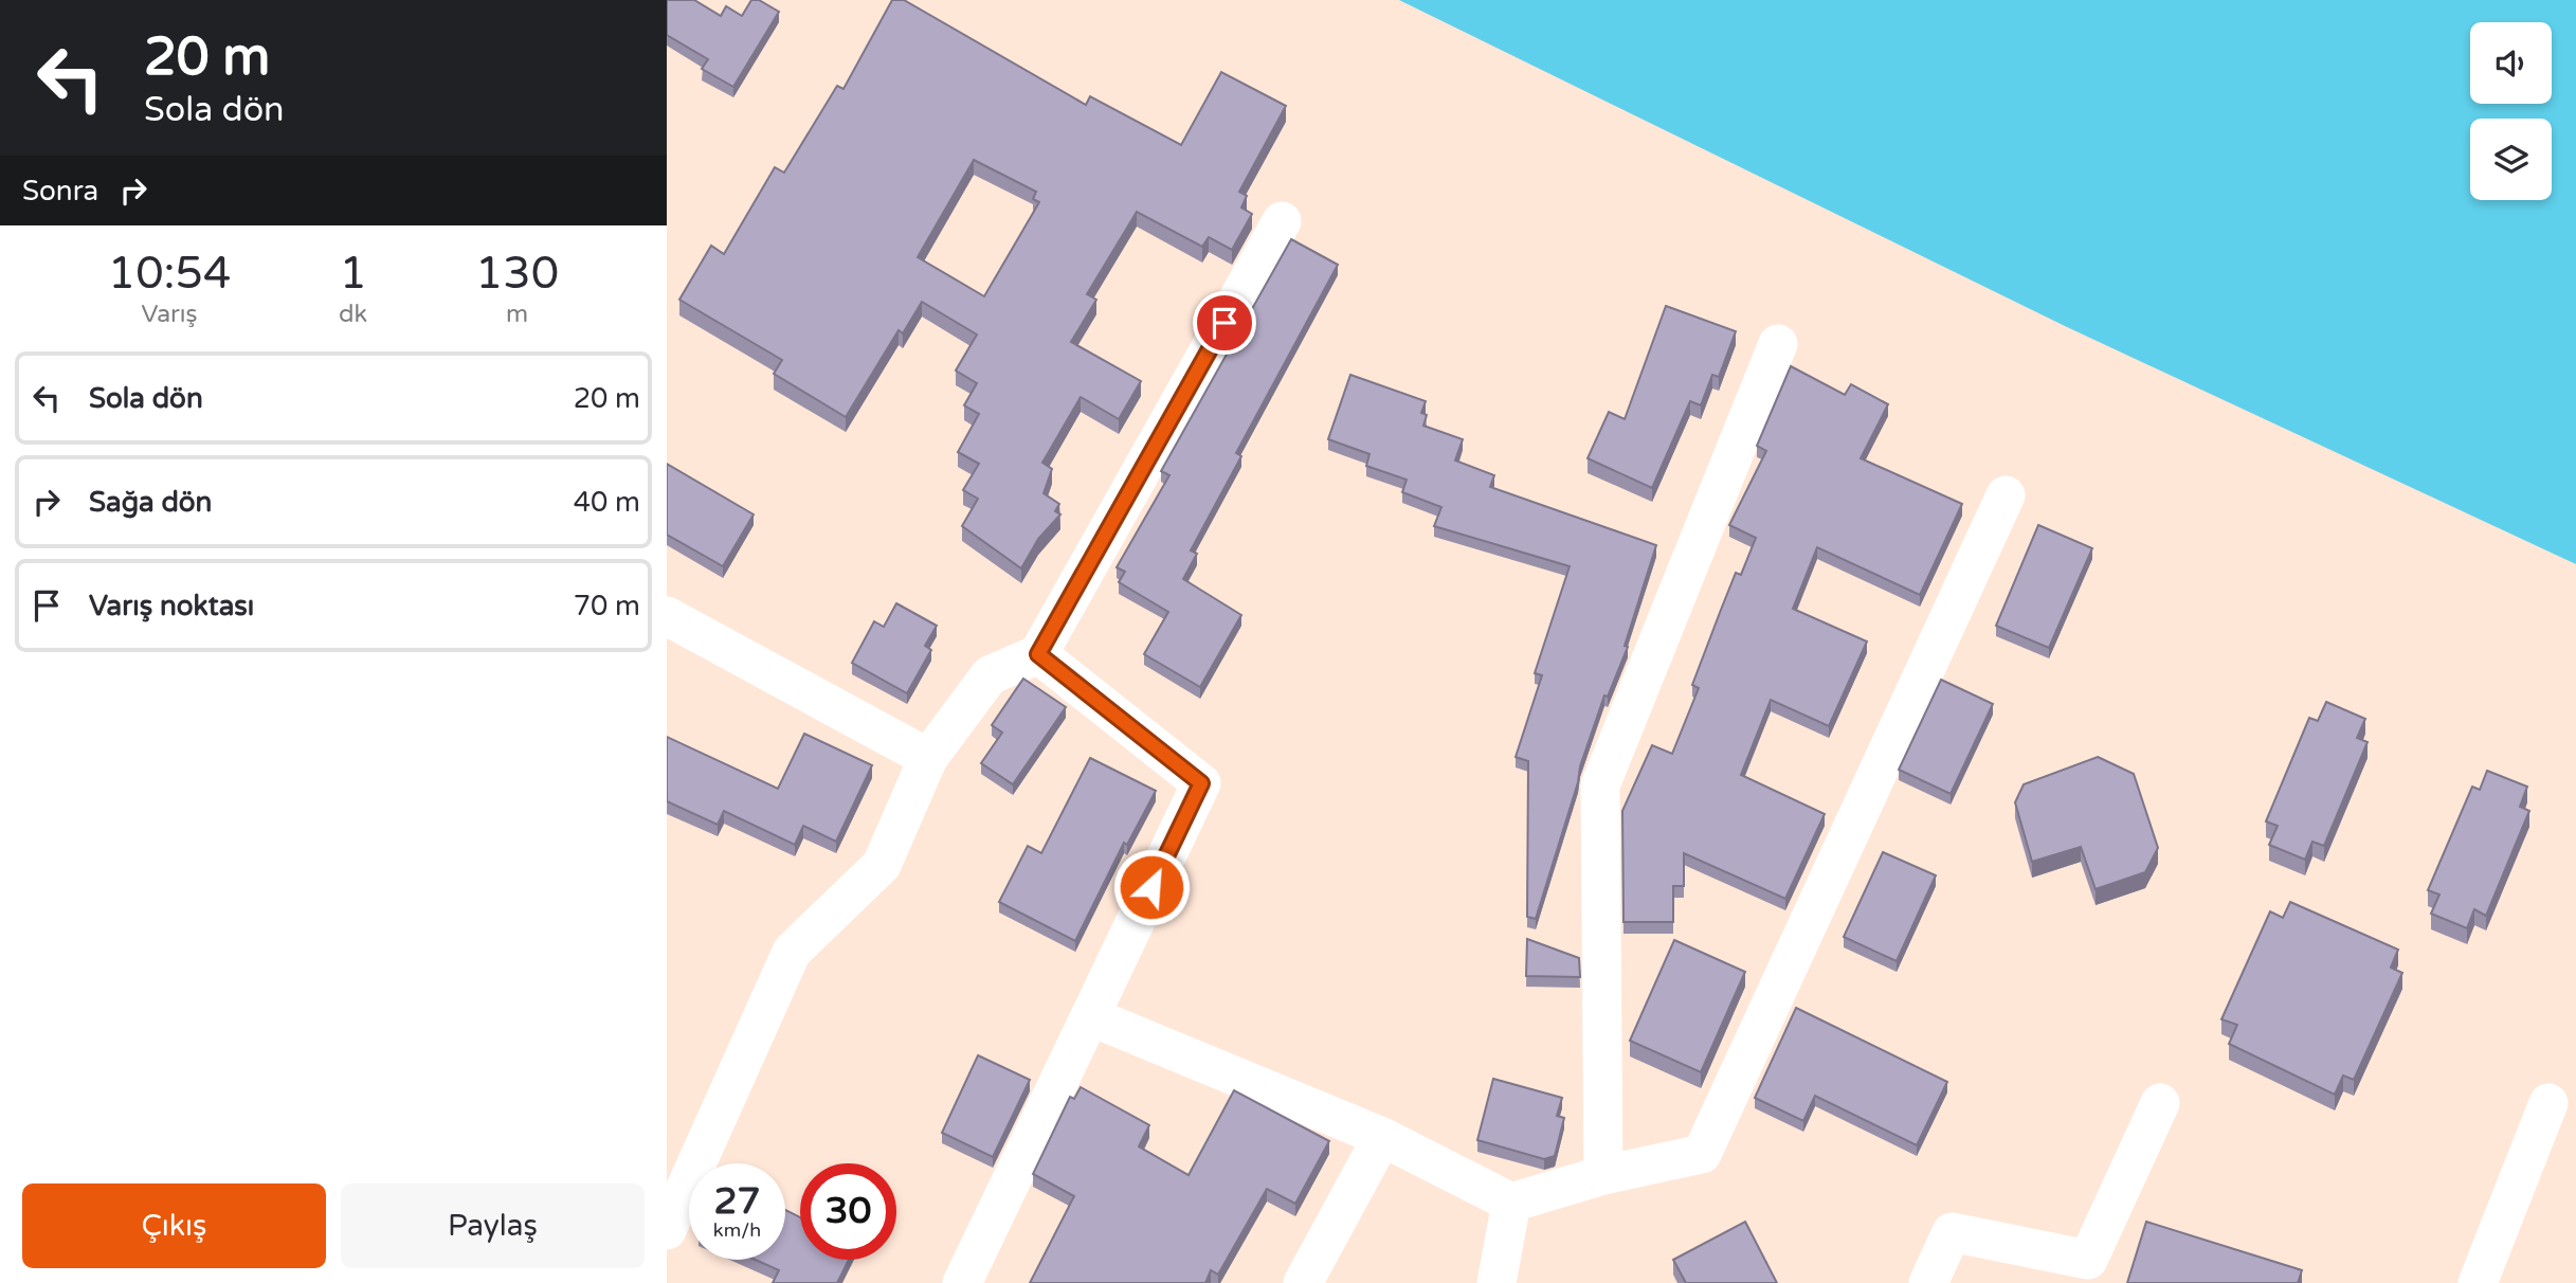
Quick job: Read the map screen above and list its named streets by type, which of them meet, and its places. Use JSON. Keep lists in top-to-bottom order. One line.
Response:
{"page":{"turn":["20 m","Sola dön"],"then":"Sonra","eta":["10:54","Varış","1","dk","130","m"],"list":[{"name":"Sola dön","value":"20 m"},{"name":"Sağa dön","value":"40 m"},{"name":"Varış noktası","value":"70 m"}],"speed":"27 km/h","limit":"30","buttons":["Çıkış","Paylaş"]}}
